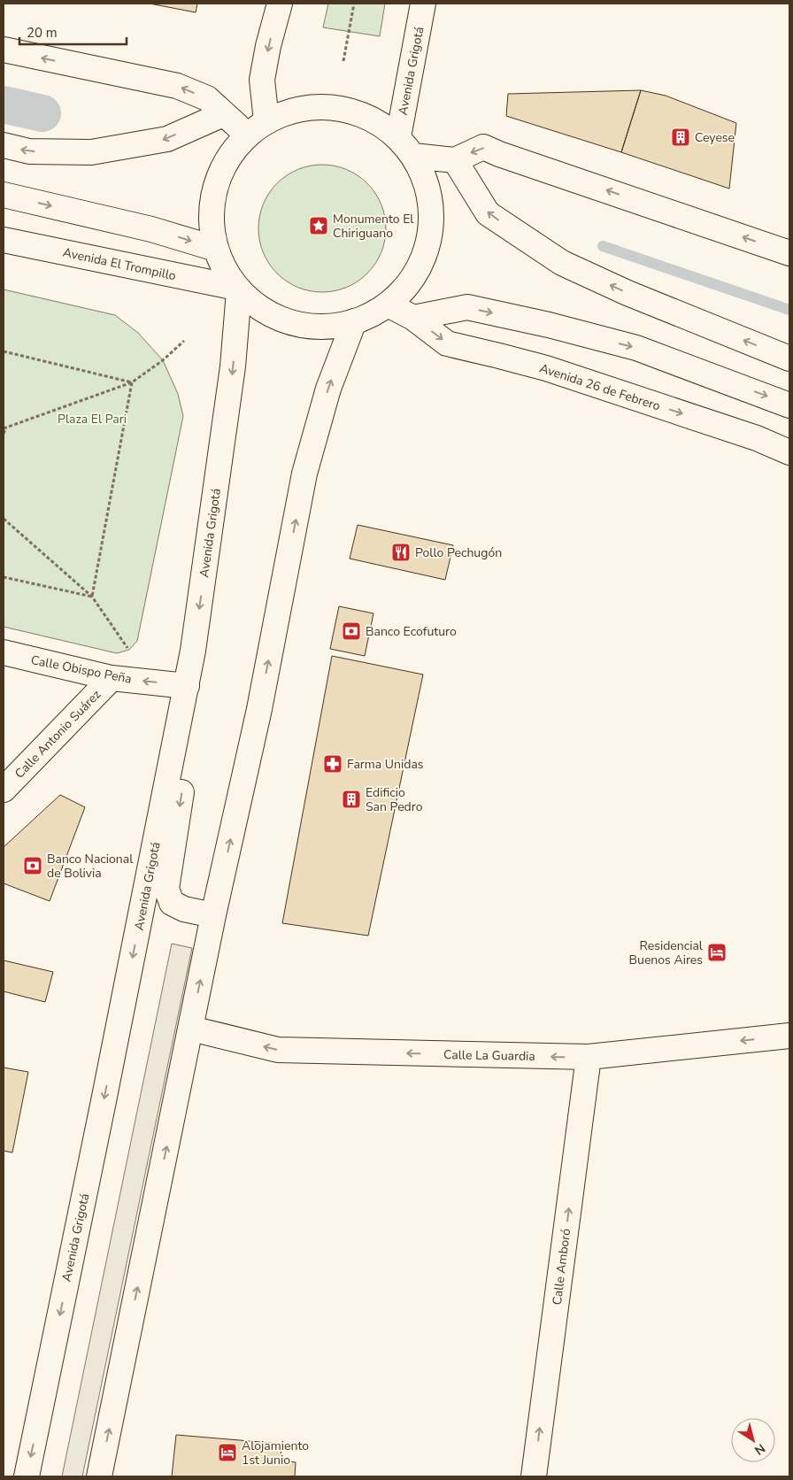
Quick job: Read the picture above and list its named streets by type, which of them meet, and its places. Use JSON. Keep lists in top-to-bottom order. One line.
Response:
{"streets":{"main road":["Avenida Grigotá","Avenida El Trompillo","Avenida 26 de Febrero","Calle Obispo Peña","Calle Antonio Suárez","Calle La Guardia","Calle Amboró"]},"crossings":[["Avenida Grigotá","Avenida El Trompillo"],["Avenida Grigotá","Calle Obispo Peña"],["Calle Obispo Peña","Calle Antonio Suárez"],["Calle La Guardia","Calle Amboró"]],"one_way":["Calle Obispo Peña","Calle La Guardia","Calle Amboró"],"parks":["Plaza El Pari"],"places":{"building":["Ceyese","Edificio San Pedro"],"place":["Monumento El Chiriguano"],"restaurant":["Pollo Pechugón"],"bank":["Banco Ecofuturo","Banco Nacional de Bolivia"],"pharmacy":["Farma Unidas"],"hotel":["Residencial Buenos Aires","Alojamiento 1st Junio"]},"scale_bar":"20 m","north":"bottom right"}
